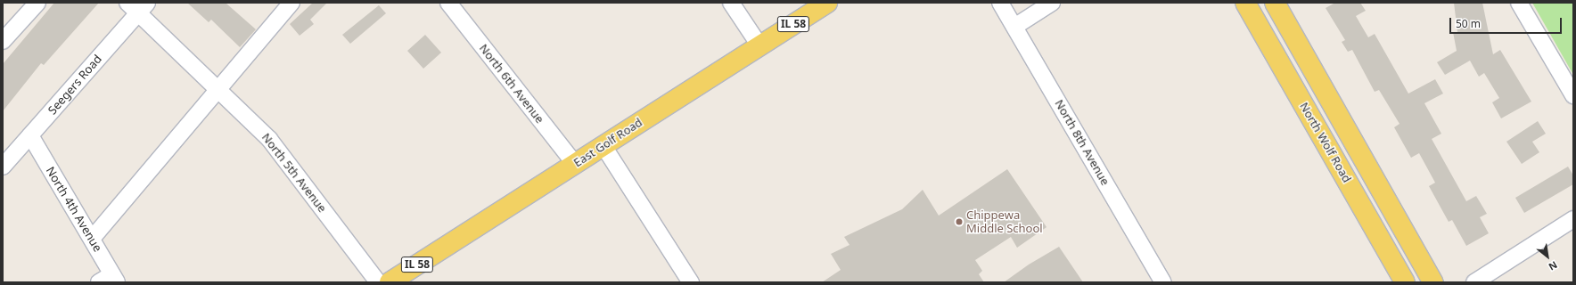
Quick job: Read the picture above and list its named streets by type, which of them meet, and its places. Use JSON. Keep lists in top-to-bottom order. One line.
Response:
{"streets":{"main road":["IL 58","East Golf Road","North Wolf Road"],"street":["North 6th Avenue","Seegers Road","North 8th Avenue","North 5th Avenue","North 4th Avenue"]},"crossings":[["North 6th Avenue","East Golf Road"],["Seegers Road","North 5th Avenue"],["Seegers Road","North 4th Avenue"]],"places":["Chippewa Middle School"],"scale_bar":"50 m","north":"bottom right"}
